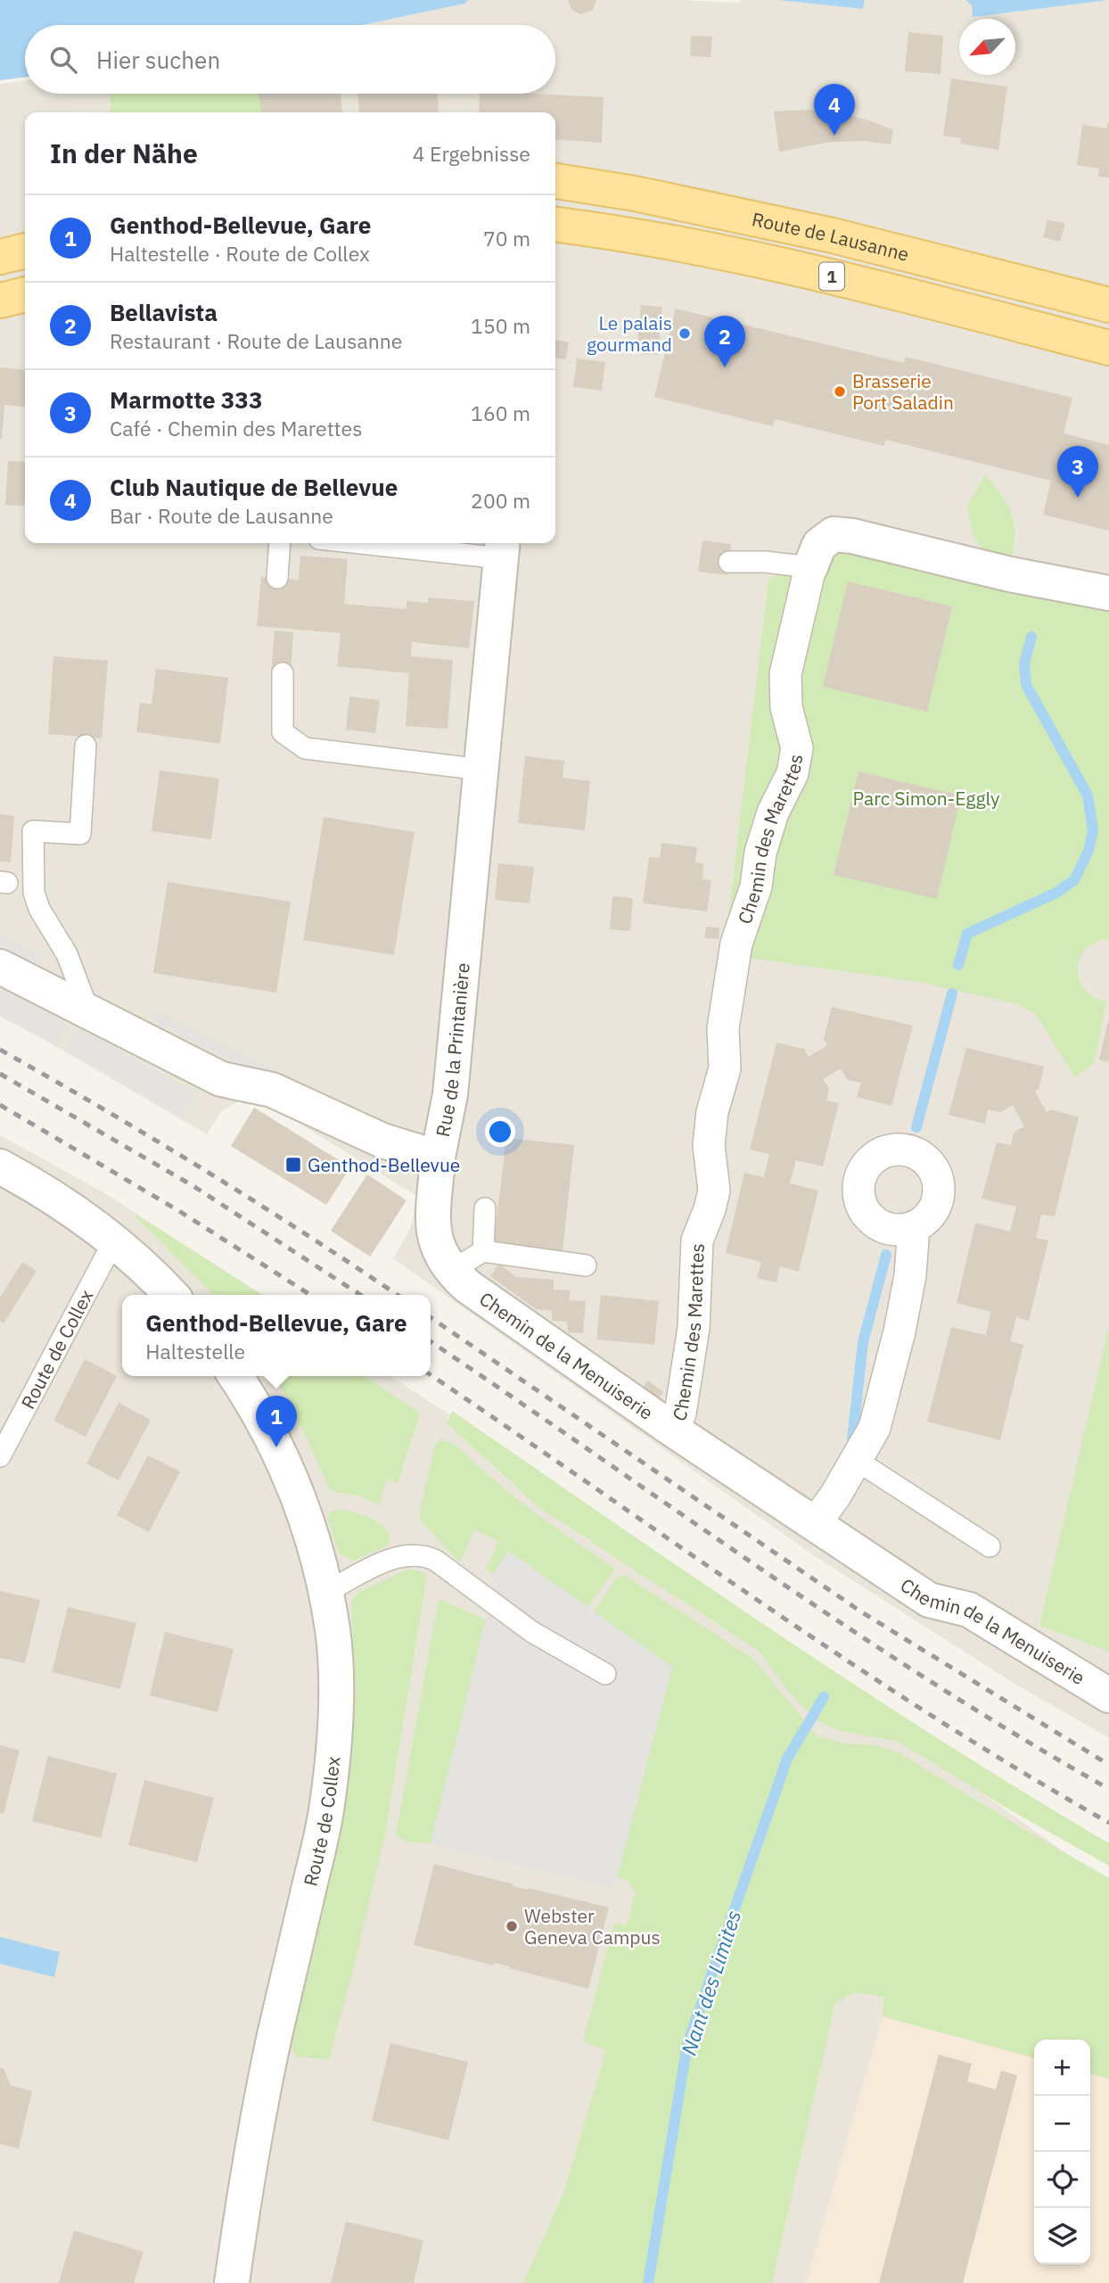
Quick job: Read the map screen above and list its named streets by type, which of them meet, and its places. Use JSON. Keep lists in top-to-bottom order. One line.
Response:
{"streets":{"main road":["Route de Lausanne","1"],"street":["Chemin des Marettes","Rue de la Printanière","Route de Collex","Chemin de la Menuiserie"]},"crossings":[["Chemin des Marettes","Chemin de la Menuiserie"],["Rue de la Printanière","Chemin de la Menuiserie"]],"water":["Nant des Limites"],"parks":["Parc Simon-Eggly"],"places":{"other":["Le palais gourmand","Brasserie Port Saladin","Webster Geneva Campus"],"transit":["Genthod-Bellevue"]},"north":"bottom left","page":{"search":"Hier suchen","pins":["4","2","3","1"],"heading":["In der Nähe","4 Ergebnisse"],"list":[{"mark":"1","name":"Genthod-Bellevue, Gare","note":"Haltestelle · Route de Collex","value":"70 m"},{"mark":"2","name":"Bellavista","note":"Restaurant · Route de Lausanne","value":"150 m"},{"mark":"3","name":"Marmotte 333","note":"Café · Chemin des Marettes","value":"160 m"},{"mark":"4","name":"Club Nautique de Bellevue","note":"Bar · Route de Lausanne","value":"200 m"}],"popup":["Genthod-Bellevue, Gare","Haltestelle"],"map_buttons":["+","−"]}}
